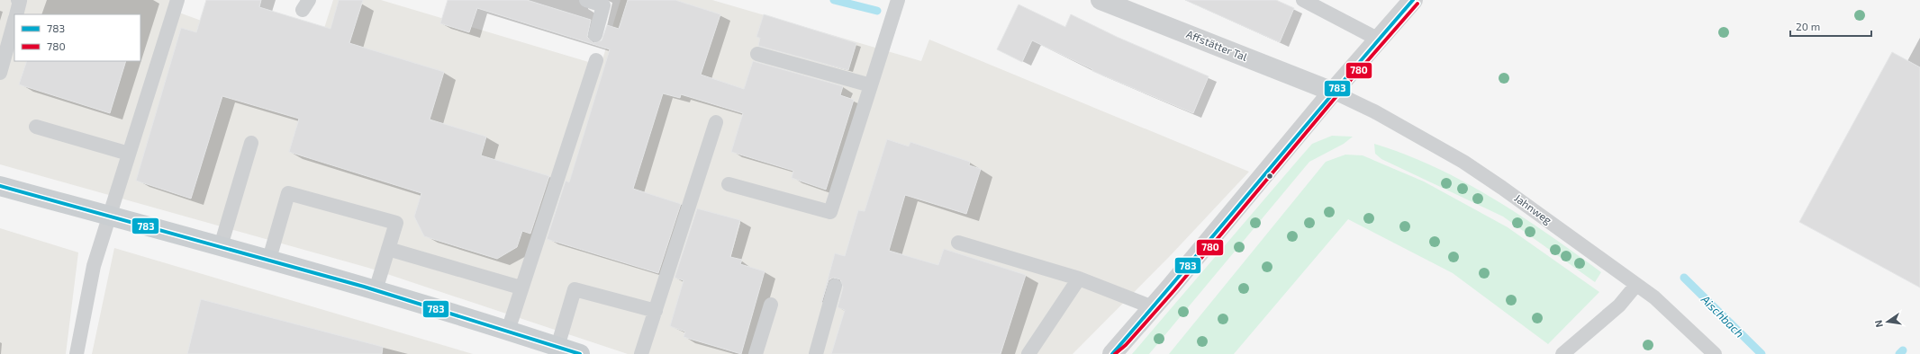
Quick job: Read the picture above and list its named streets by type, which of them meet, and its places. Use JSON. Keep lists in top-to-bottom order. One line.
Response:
{"streets":{"street":["Affstätter Tal"],"lane":["Jahnweg"]},"crossings":[["Affstätter Tal","Jahnweg"]],"water":["Aischbach"],"lines":["transit line 783","transit line 780"],"legend":["783","780"],"scale_bar":"20 m","north":"left"}
